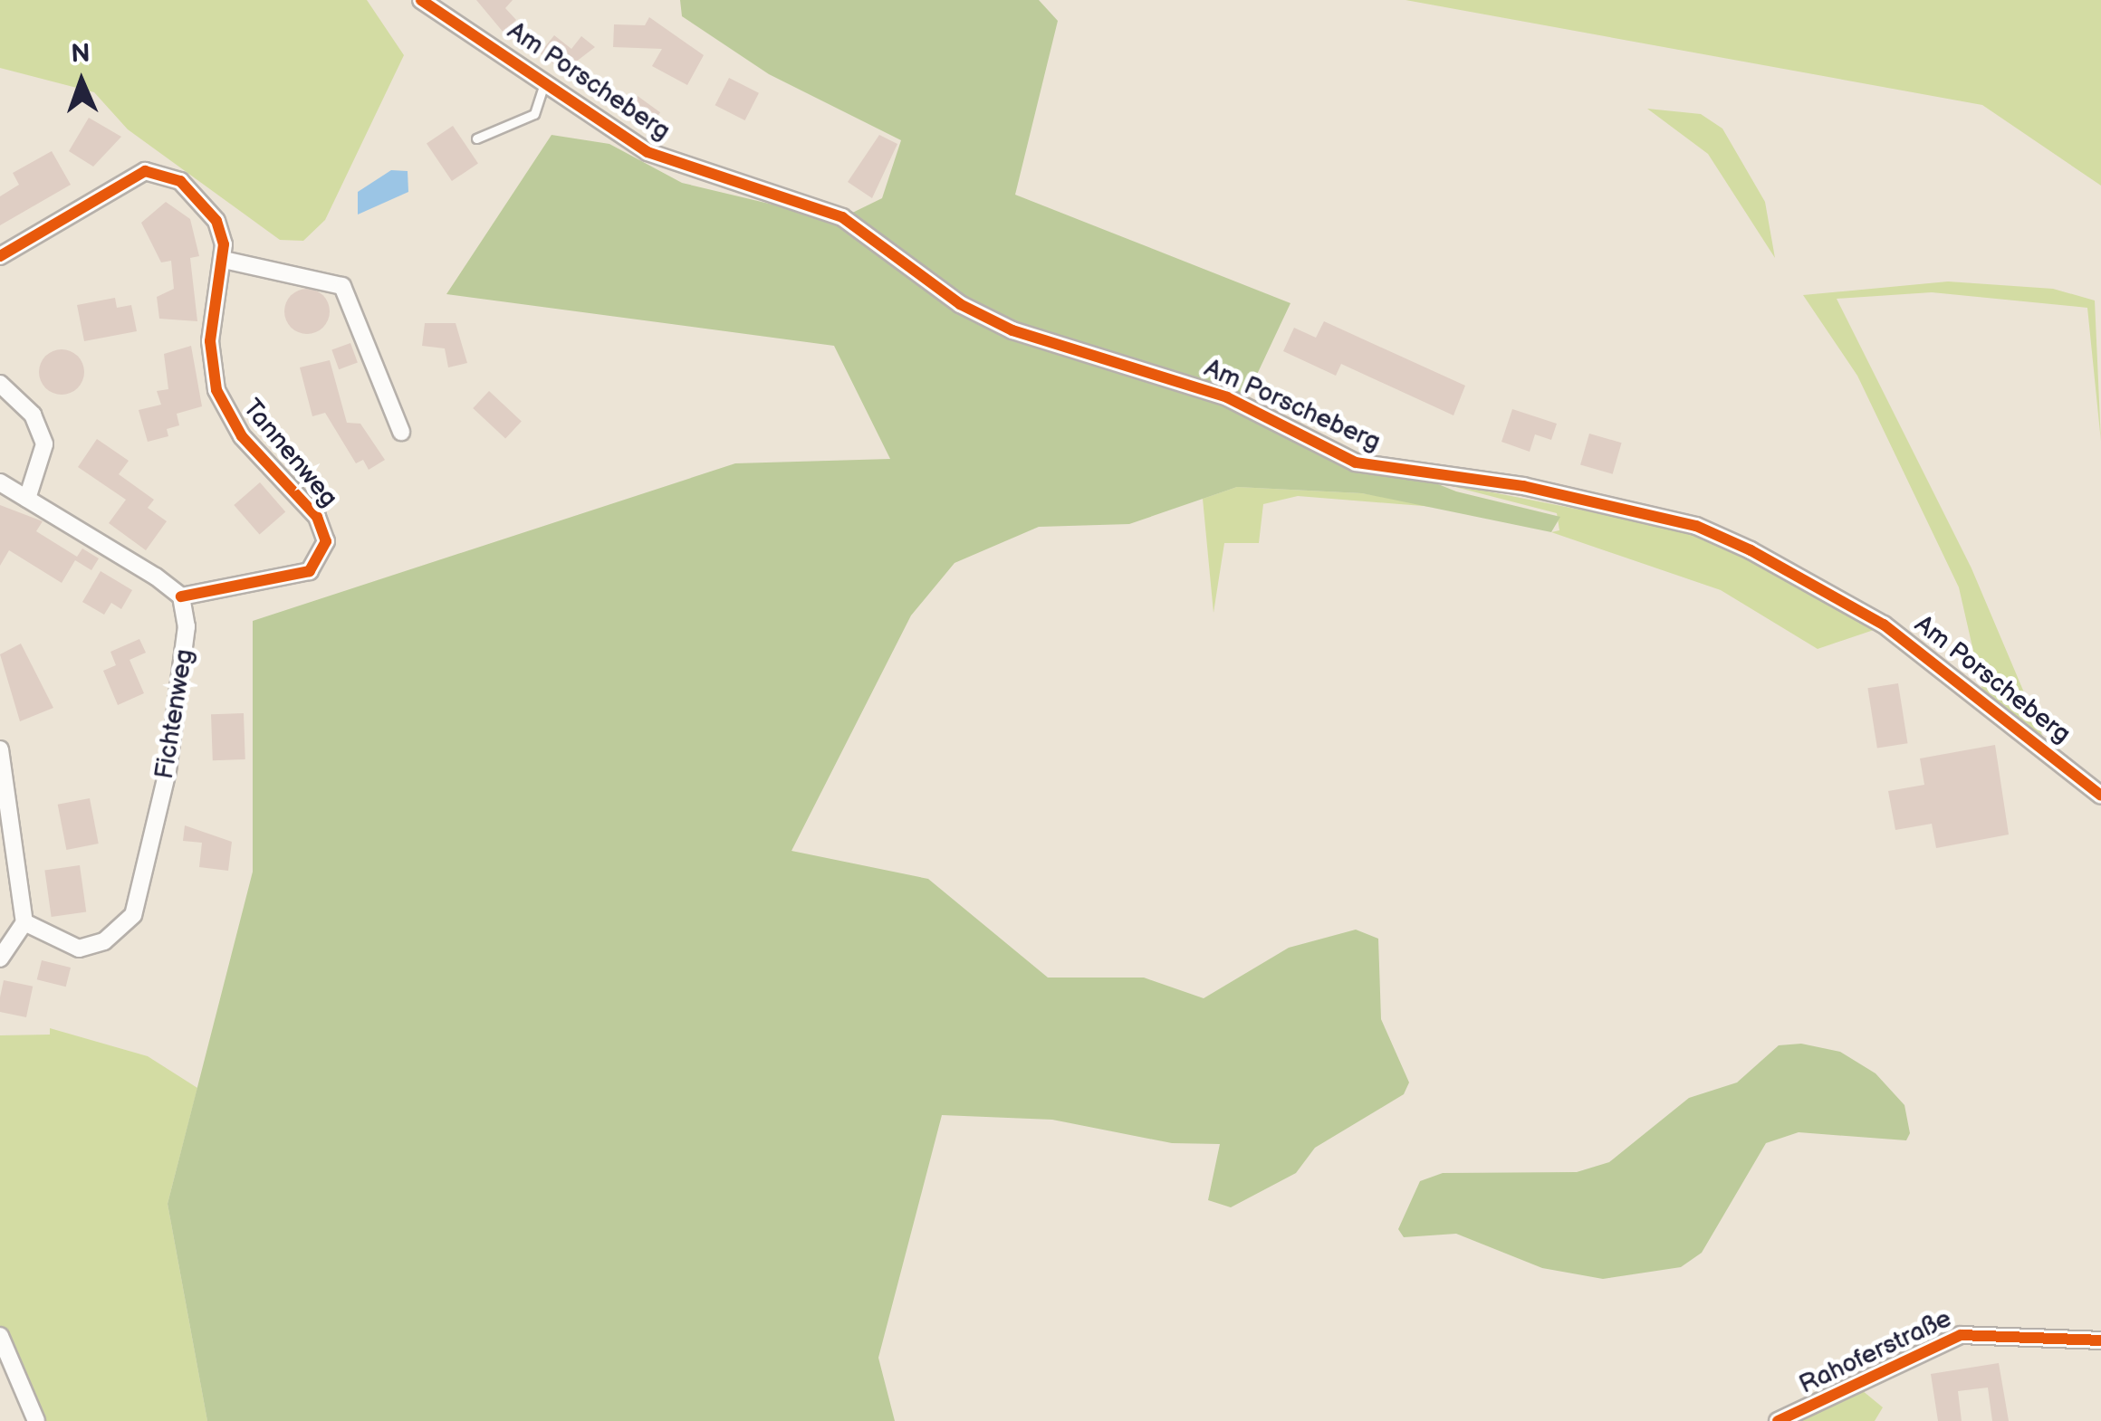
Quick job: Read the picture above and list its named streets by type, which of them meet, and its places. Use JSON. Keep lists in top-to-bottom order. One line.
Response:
{"streets":{"street":["Am Porscheberg","Tannenweg","Fichtenweg","Rahoferstraße"]},"crossings":[["Tannenweg","Fichtenweg"]],"north":"top"}
